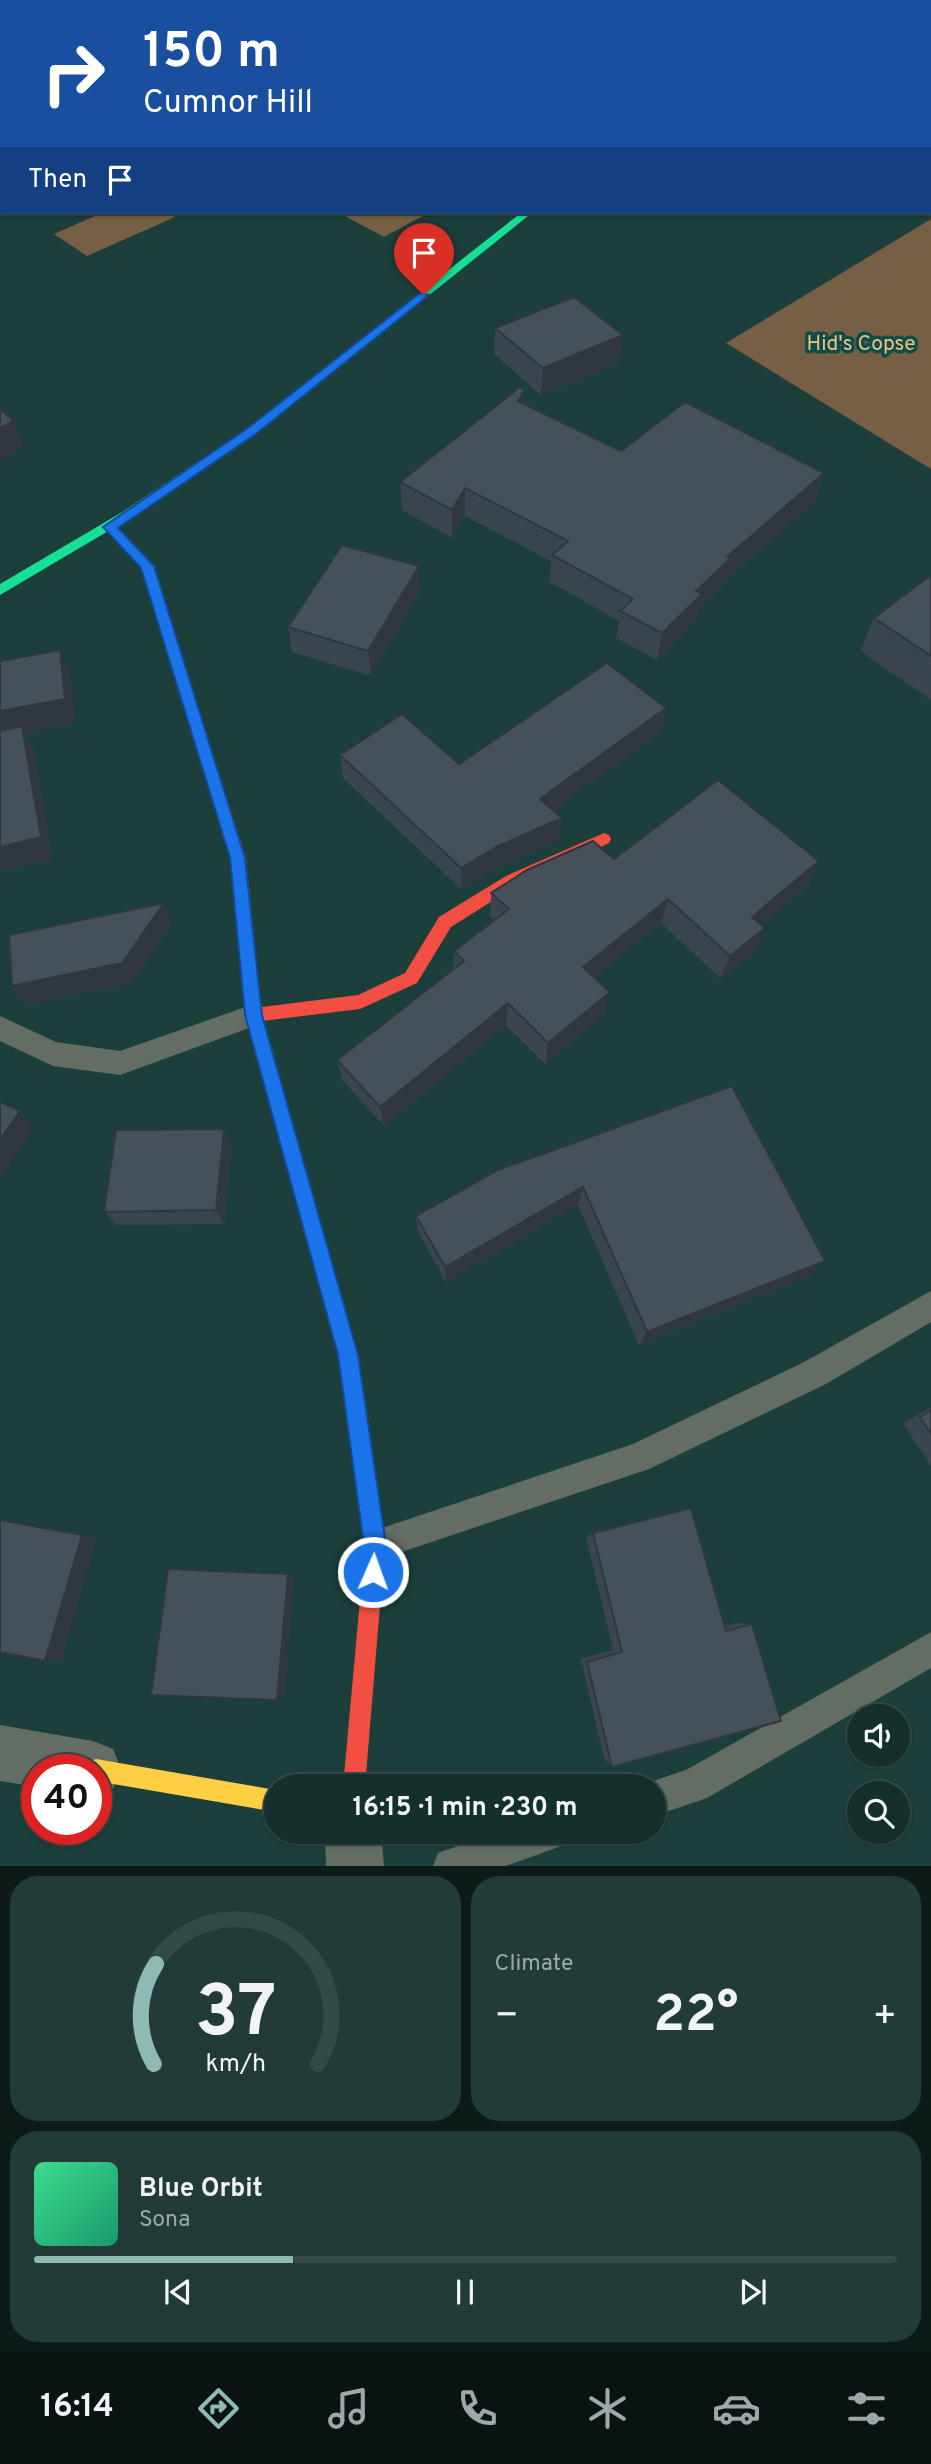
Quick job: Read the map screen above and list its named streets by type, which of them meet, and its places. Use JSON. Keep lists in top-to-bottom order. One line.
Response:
{"parks":["Hid's Copse"],"page":{"turn":["150 m","Cumnor Hill"],"then":"Then","limit":"40","trip":"16:15 · 1 min · 230 m","tile":"Climate","heat":["−","22°","+"],"song":["Blue Orbit","Sona"],"tabs":"16:14","gauge":["37","km/h"]}}
